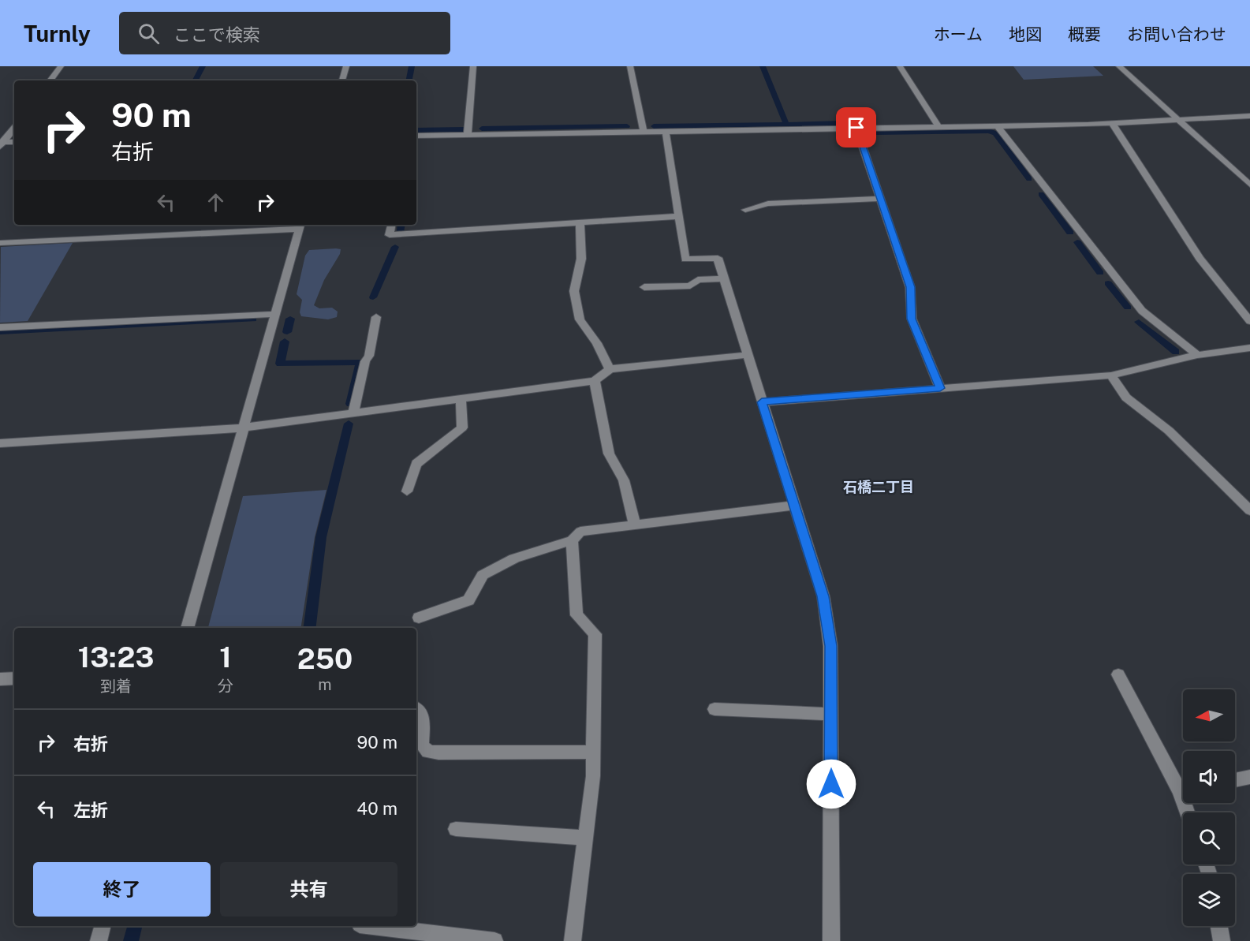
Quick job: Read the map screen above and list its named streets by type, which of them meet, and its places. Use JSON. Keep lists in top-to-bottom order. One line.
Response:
{"districts":["石橋二丁目"],"north":"left","page":{"header":"Turnly","search":"ここで検索","nav":["ホーム","地図","概要","お問い合わせ"],"turn":["90 m","右折"],"eta":["13:23","到着","1","分","250","m"],"list":[{"name":"右折","value":"90 m"},{"name":"左折","value":"40 m"}],"buttons":["終了","共有"]}}
